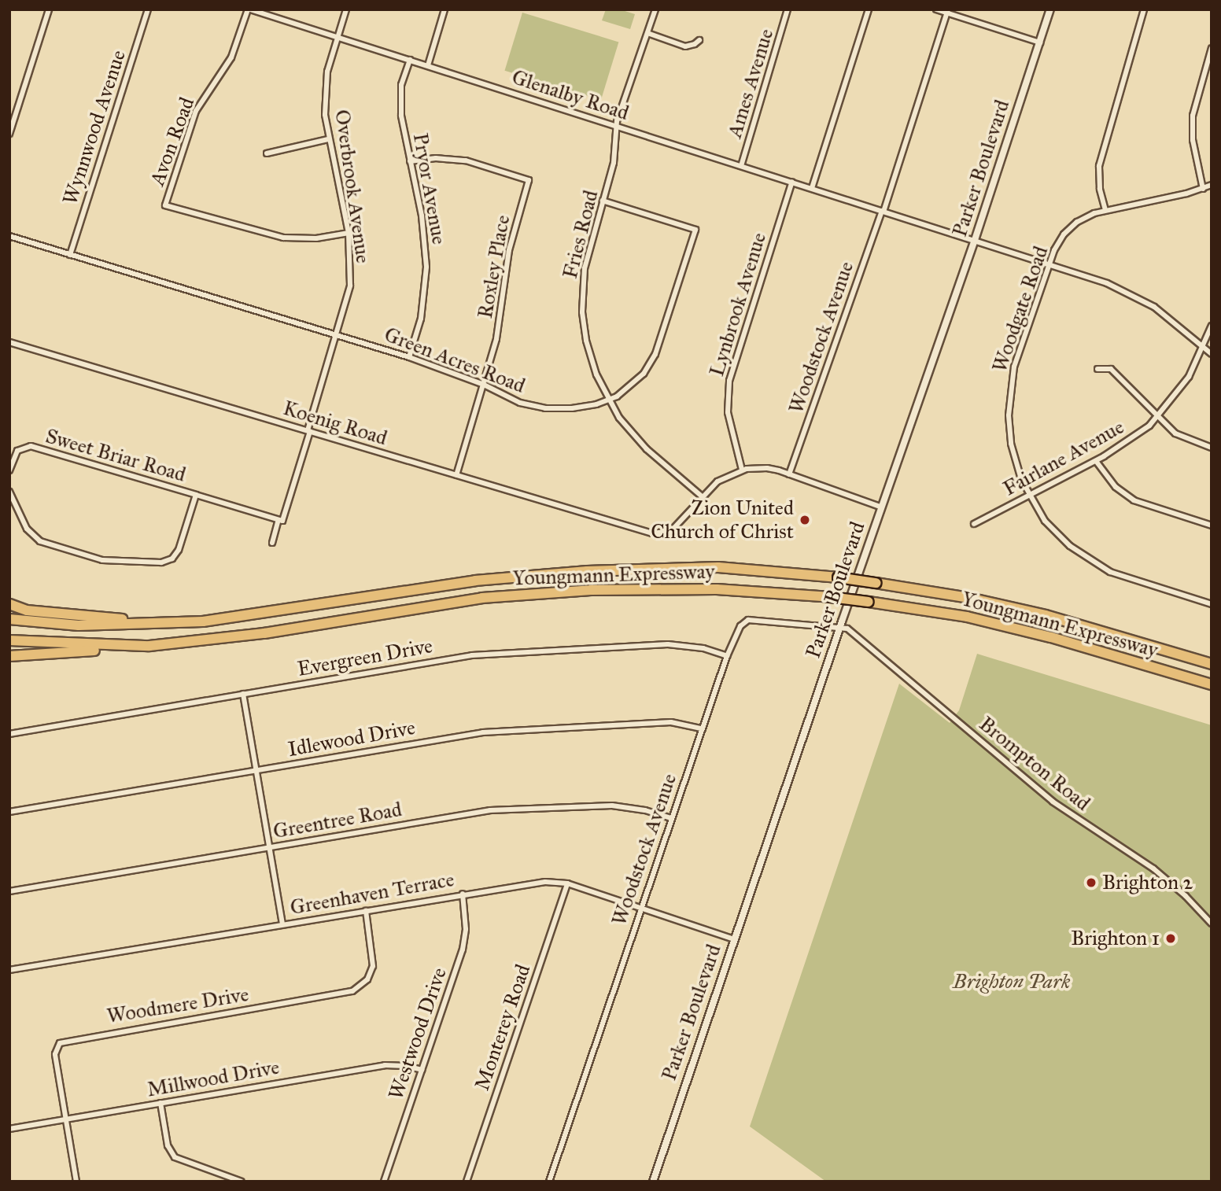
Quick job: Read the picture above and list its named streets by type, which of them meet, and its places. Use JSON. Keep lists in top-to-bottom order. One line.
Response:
{"streets":{"highway":["Youngmann Expressway"],"street":["Ames Avenue","Glenalby Road","Wynnwood Avenue","Avon Road","Parker Boulevard","Overbrook Avenue","Pryor Avenue","Fries Road","Roxley Place","Lynbrook Avenue","Woodgate Road","Woodstock Avenue","Green Acres Road","Koenig Road","Sweet Briar Road","Fairlane Avenue","Evergreen Drive","Idlewood Drive","Brompton Road","Greentree Road","Greenhaven Terrace","Woodmere Drive","Monterey Road","Westwood Drive","Millwood Drive"]},"crossings":[["Ames Avenue","Glenalby Road"],["Glenalby Road","Avon Road"],["Glenalby Road","Parker Boulevard"],["Glenalby Road","Overbrook Avenue"],["Glenalby Road","Pryor Avenue"],["Glenalby Road","Fries Road"],["Glenalby Road","Lynbrook Avenue"],["Glenalby Road","Woodgate Road"],["Glenalby Road","Woodstock Avenue"],["Glenalby Road","Fairlane Avenue"],["Wynnwood Avenue","Green Acres Road"],["Avon Road","Overbrook Avenue"],["Parker Boulevard","Woodstock Avenue"],["Parker Boulevard","Brompton Road"],["Parker Boulevard","Greenhaven Terrace"],["Overbrook Avenue","Green Acres Road"],["Overbrook Avenue","Koenig Road"],["Pryor Avenue","Roxley Place"],["Pryor Avenue","Green Acres Road"],["Fries Road","Green Acres Road"],["Fries Road","Koenig Road"],["Roxley Place","Green Acres Road"],["Roxley Place","Koenig Road"],["Woodgate Road","Fairlane Avenue"],["Woodstock Avenue","Evergreen Drive"],["Woodstock Avenue","Idlewood Drive"],["Woodstock Avenue","Brompton Road"],["Woodstock Avenue","Greentree Road"],["Woodstock Avenue","Greenhaven Terrace"],["Greenhaven Terrace","Woodmere Drive"],["Greenhaven Terrace","Monterey Road"],["Greenhaven Terrace","Westwood Drive"],["Woodmere Drive","Millwood Drive"],["Westwood Drive","Millwood Drive"]],"parks":["Brighton Park"],"places":["Zion United Church of Christ","Brighton 2","Brighton 1"]}
